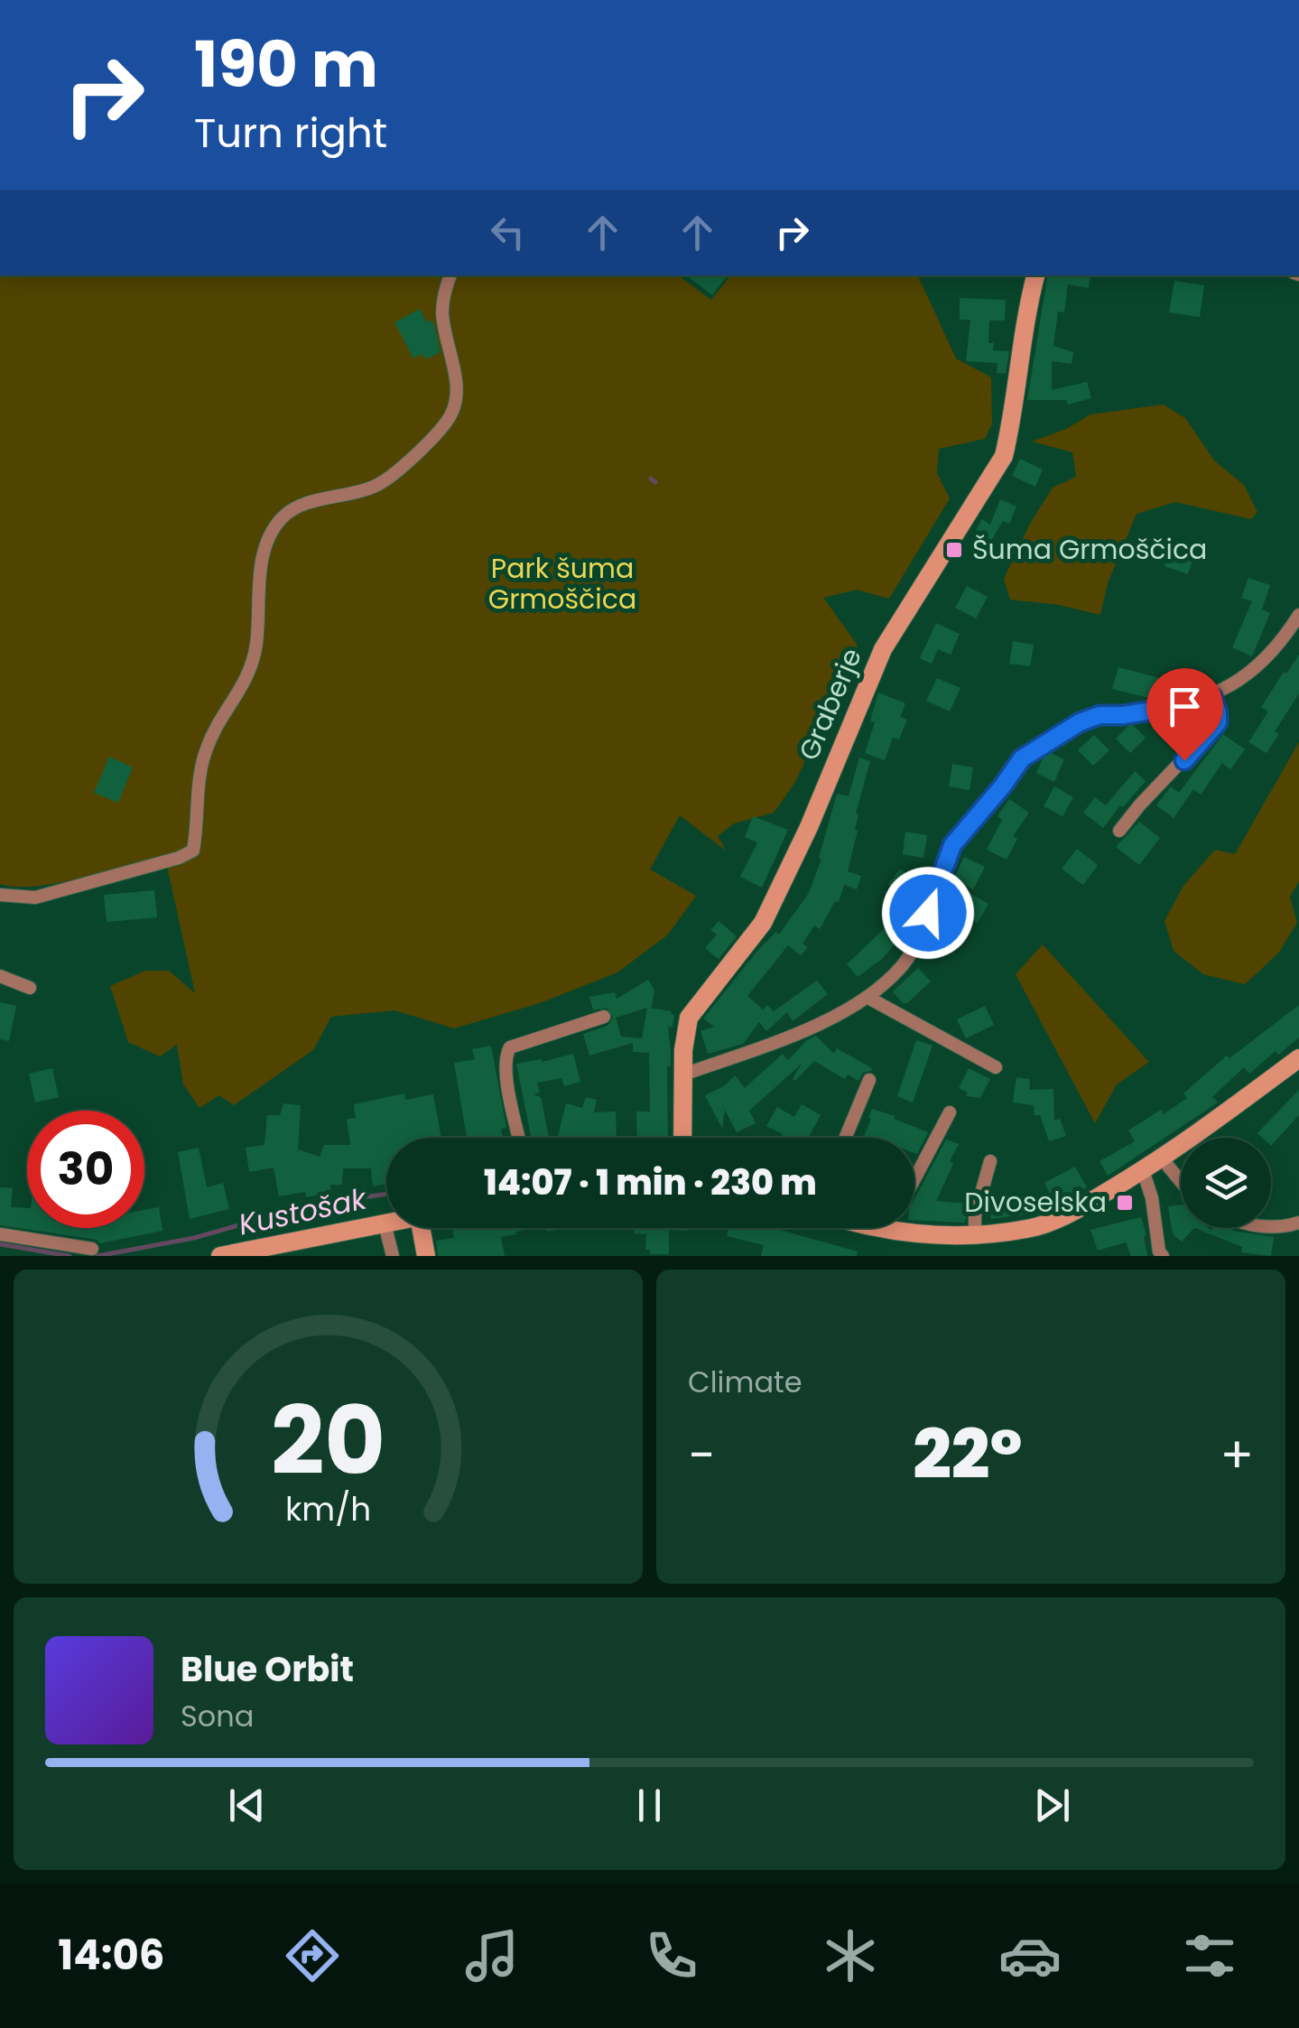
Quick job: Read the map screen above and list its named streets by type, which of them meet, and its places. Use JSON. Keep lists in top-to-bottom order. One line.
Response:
{"streets":{"street":["Graberje"]},"water":["Kustošak"],"parks":["Park šuma Grmoščica"],"places":{"transit":["Šuma Grmoščica","Divoselska"]},"page":{"turn":["190 m","Turn right"],"limit":"30","trip":"14:07 · 1 min · 230 m","tile":"Climate","heat":["−","22°","+"],"song":["Blue Orbit","Sona"],"tabs":"14:06","gauge":["20","km/h"]}}
